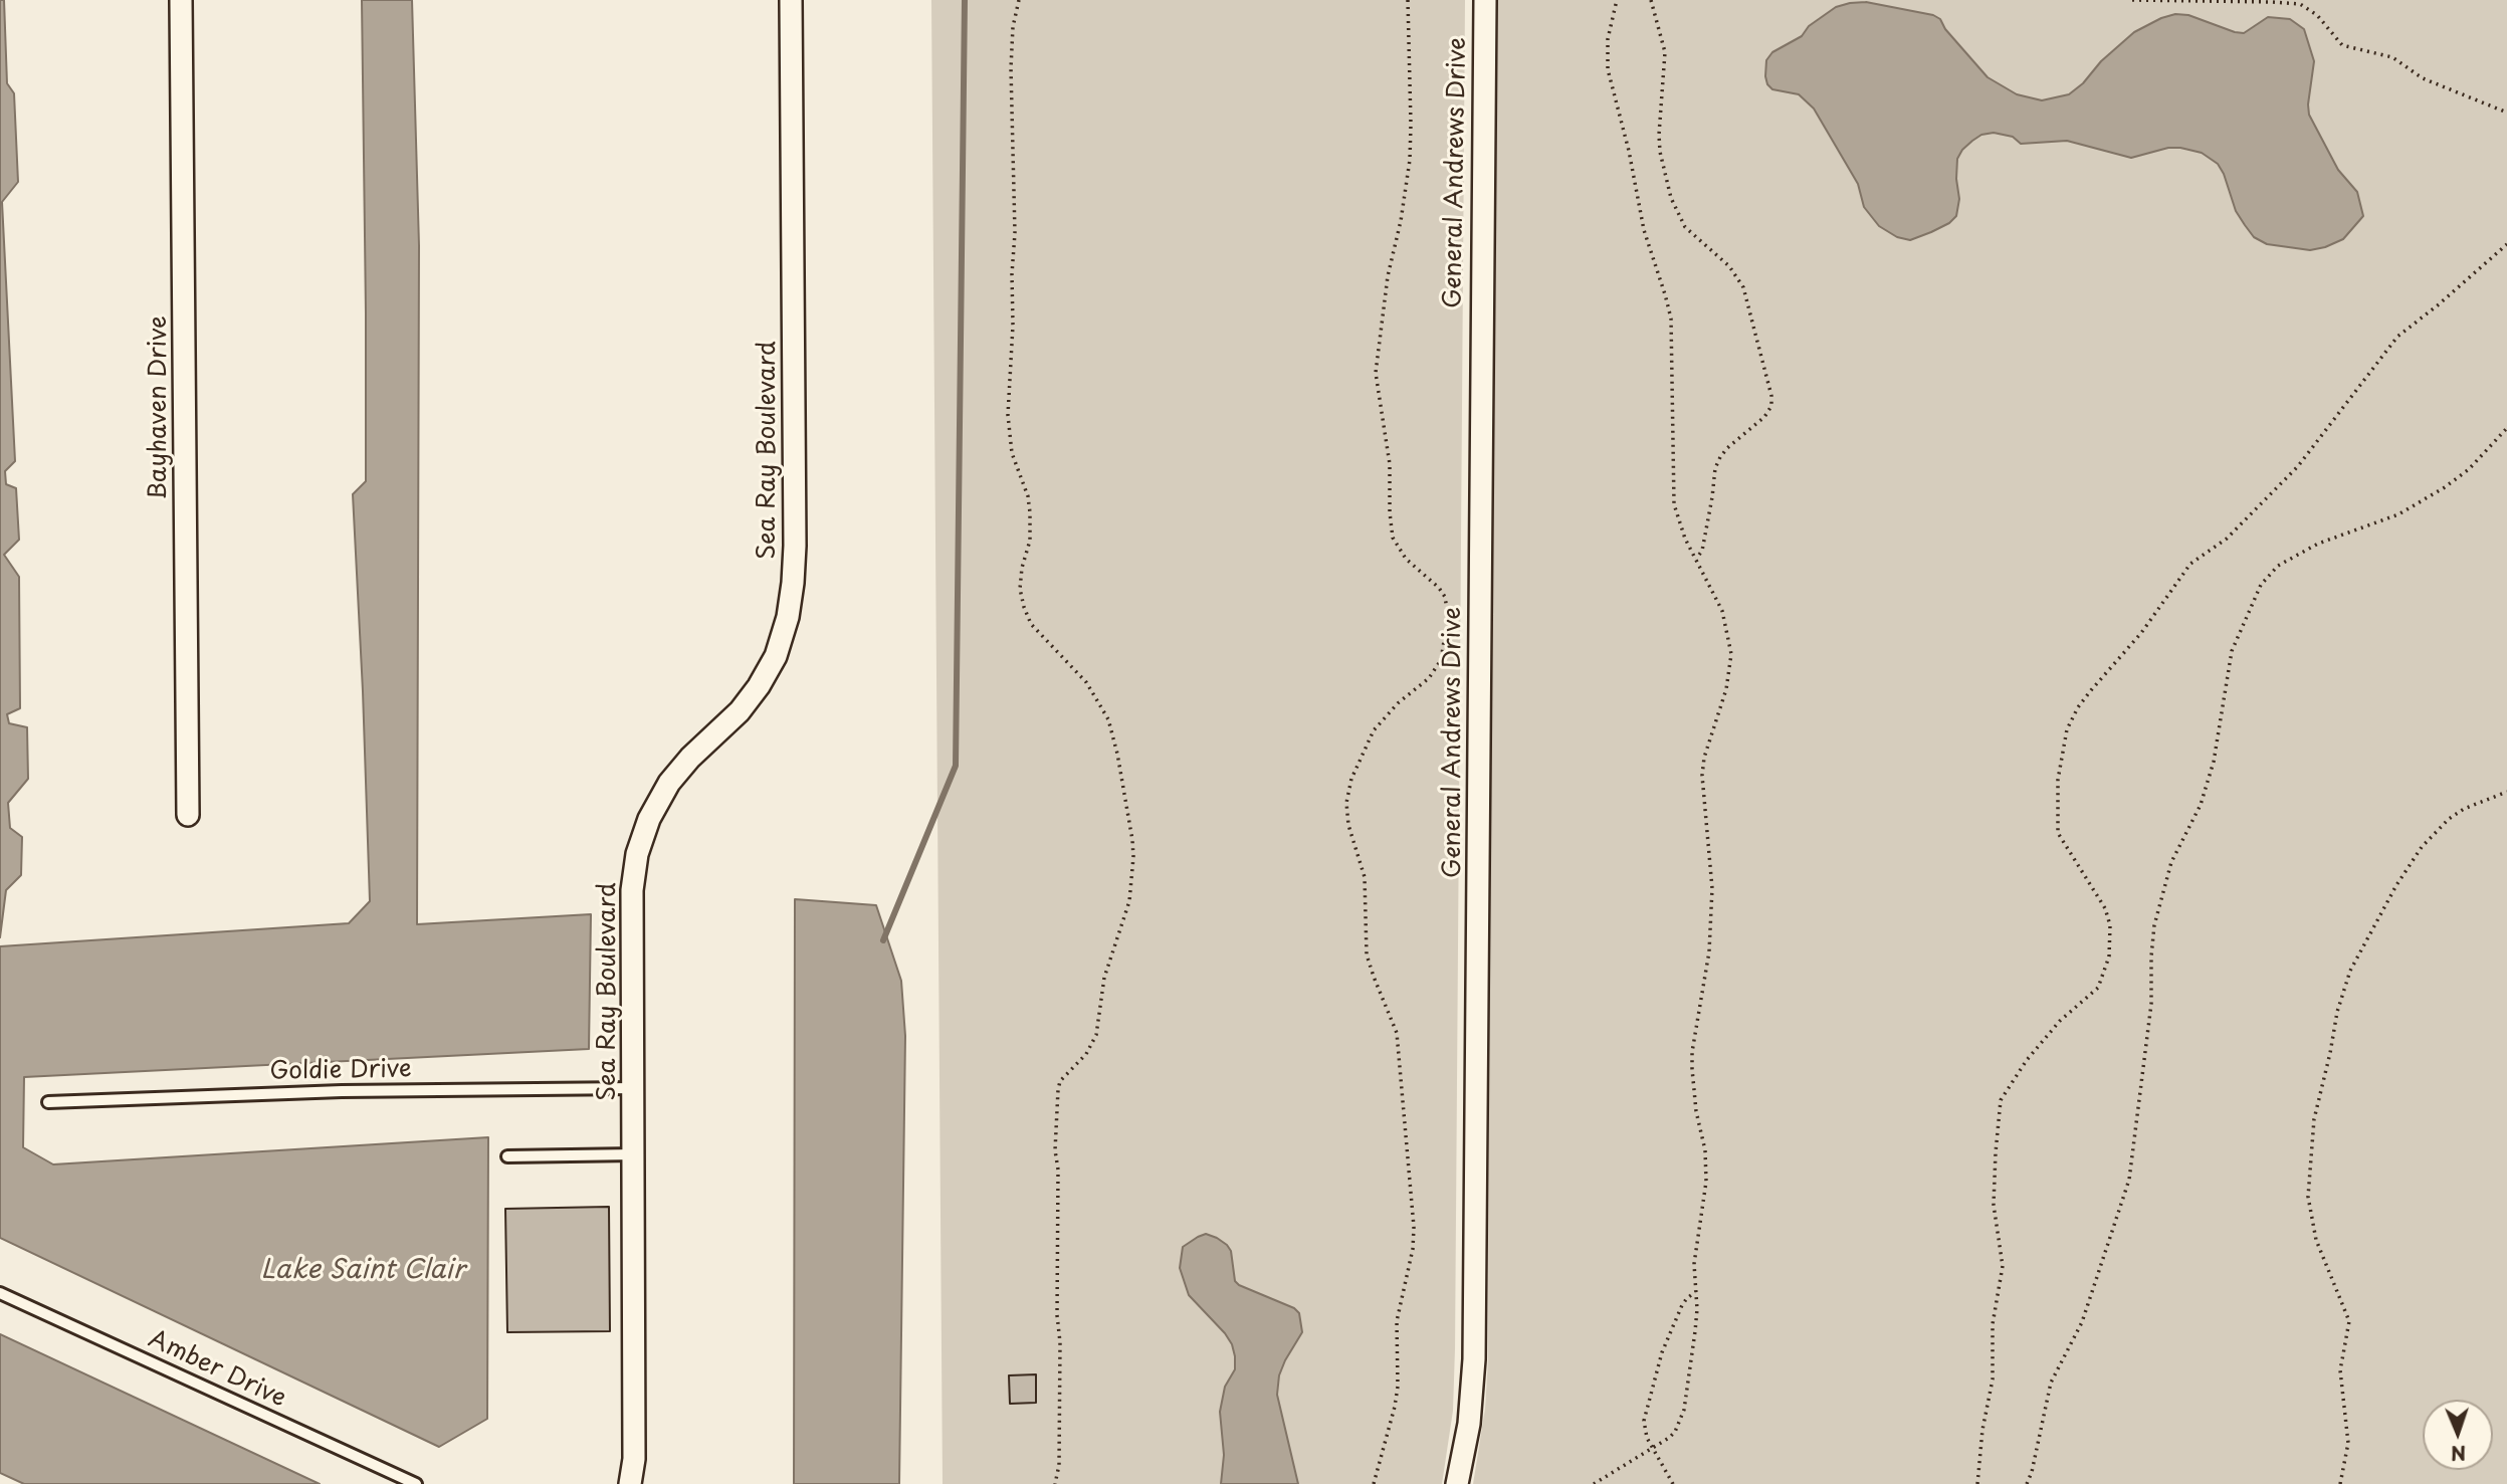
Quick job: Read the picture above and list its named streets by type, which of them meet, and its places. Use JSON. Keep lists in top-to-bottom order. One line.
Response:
{"streets":{"street":["General Andrews Drive","Bayhaven Drive","Sea Ray Boulevard"],"lane":["Goldie Drive","Amber Drive"]},"crossings":[["Sea Ray Boulevard","Goldie Drive"]],"water":["Lake Saint Clair"],"north":"bottom"}
